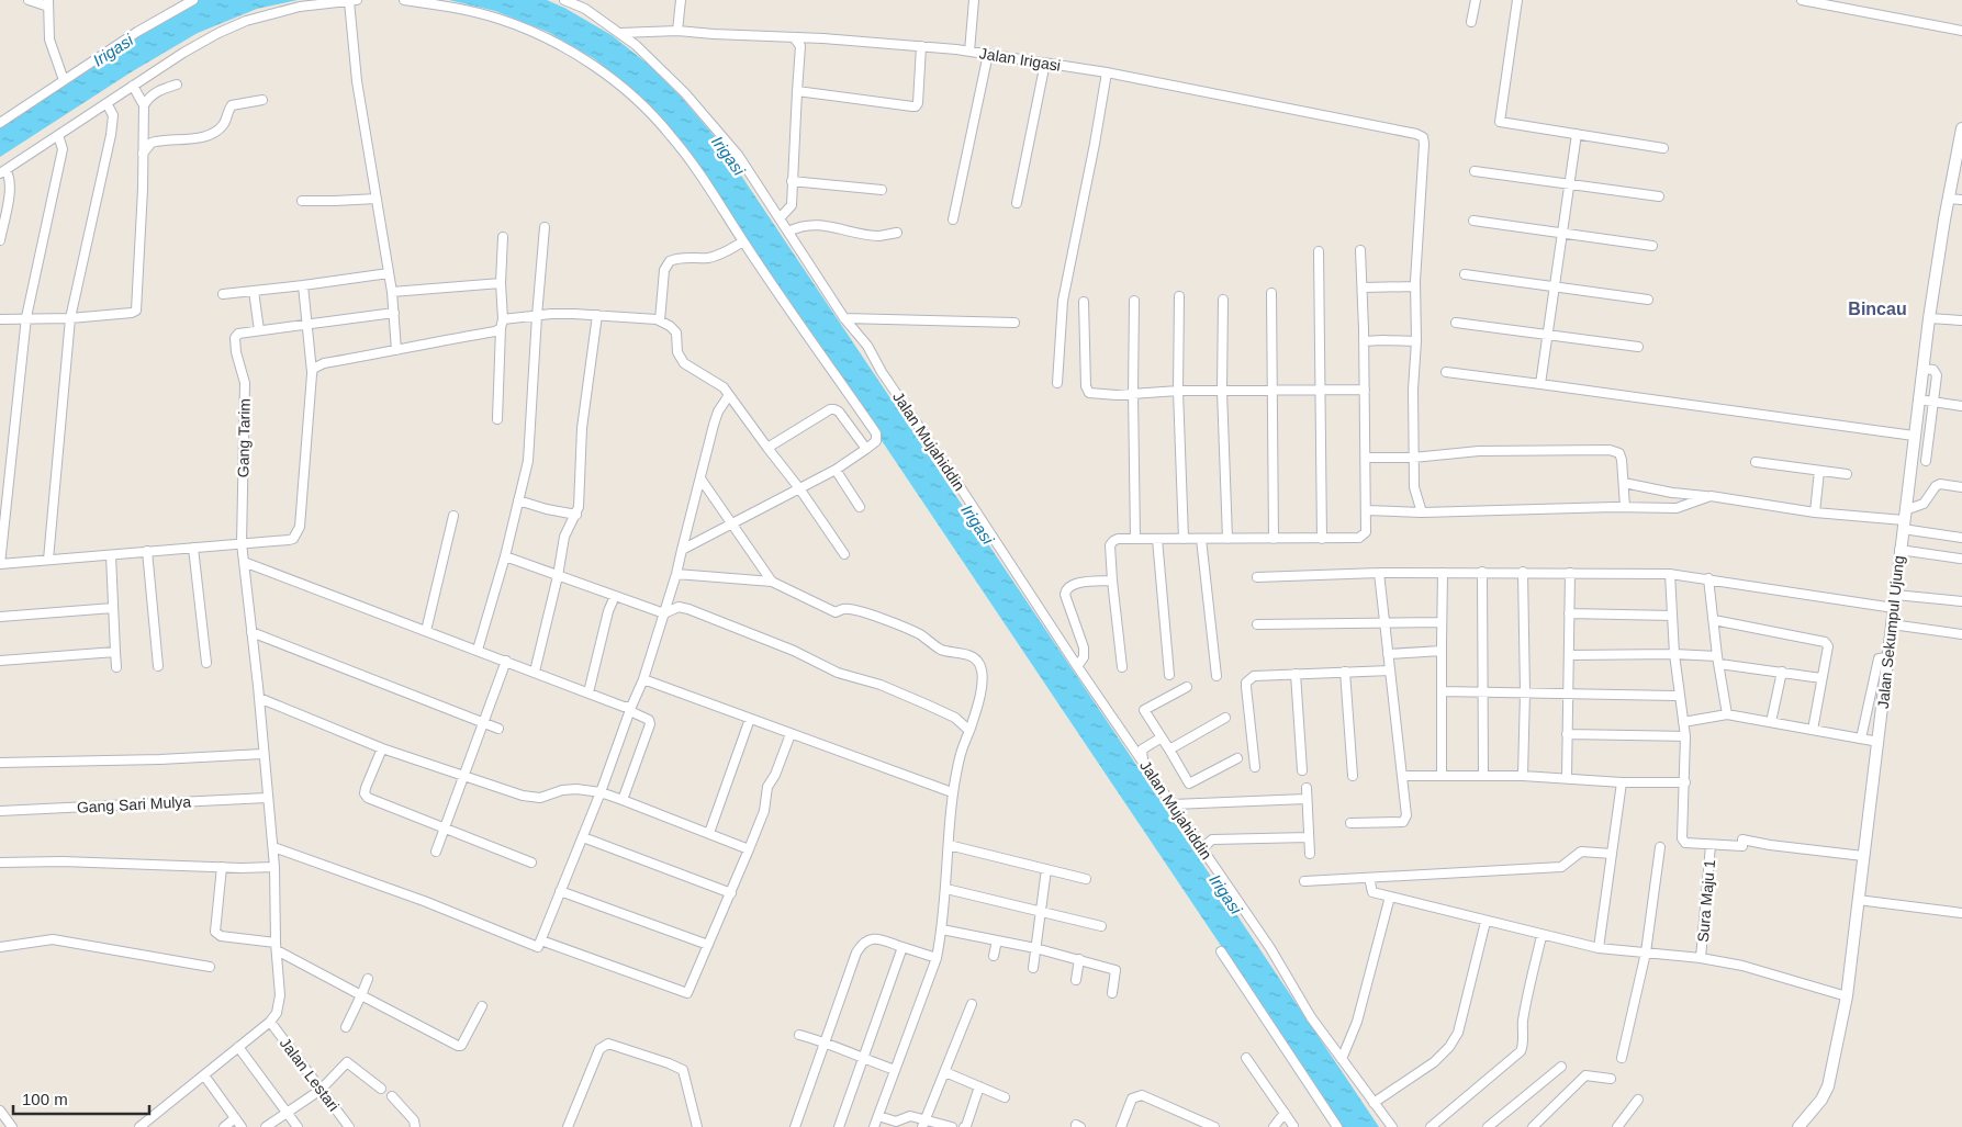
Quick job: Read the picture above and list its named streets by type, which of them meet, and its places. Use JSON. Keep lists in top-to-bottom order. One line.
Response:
{"streets":{"main road":["Jalan Sekumpul Ujung"],"street":["Jalan Irigasi","Gang Tarim","Jalan Mujahiddin","Gang Sari Mulya","Sura Maju 1","Jalan Lestari"]},"crossings":[["Jalan Irigasi","Jalan Mujahiddin"],["Gang Tarim","Gang Sari Mulya"],["Gang Tarim","Jalan Lestari"]],"districts":["Bincau"],"water":["Irigasi"],"scale_bar":"100 m"}
